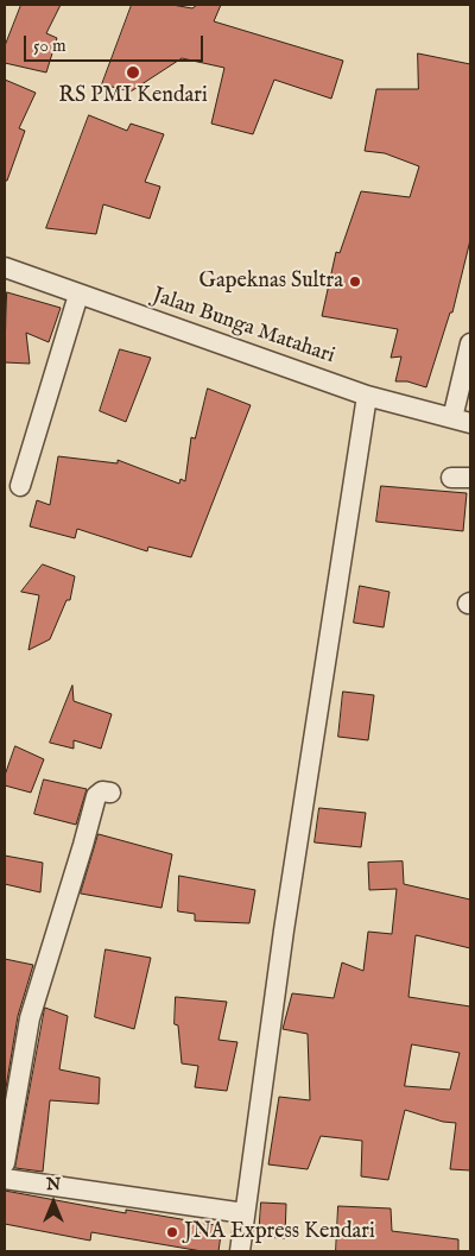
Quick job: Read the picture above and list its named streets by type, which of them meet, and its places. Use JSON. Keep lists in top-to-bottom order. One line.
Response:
{"streets":{"street":["Jalan Bunga Matahari"]},"places":["RS PMI Kendari","Gapeknas Sultra","JNA Express Kendari"],"scale_bar":"50 m","north":"top"}
